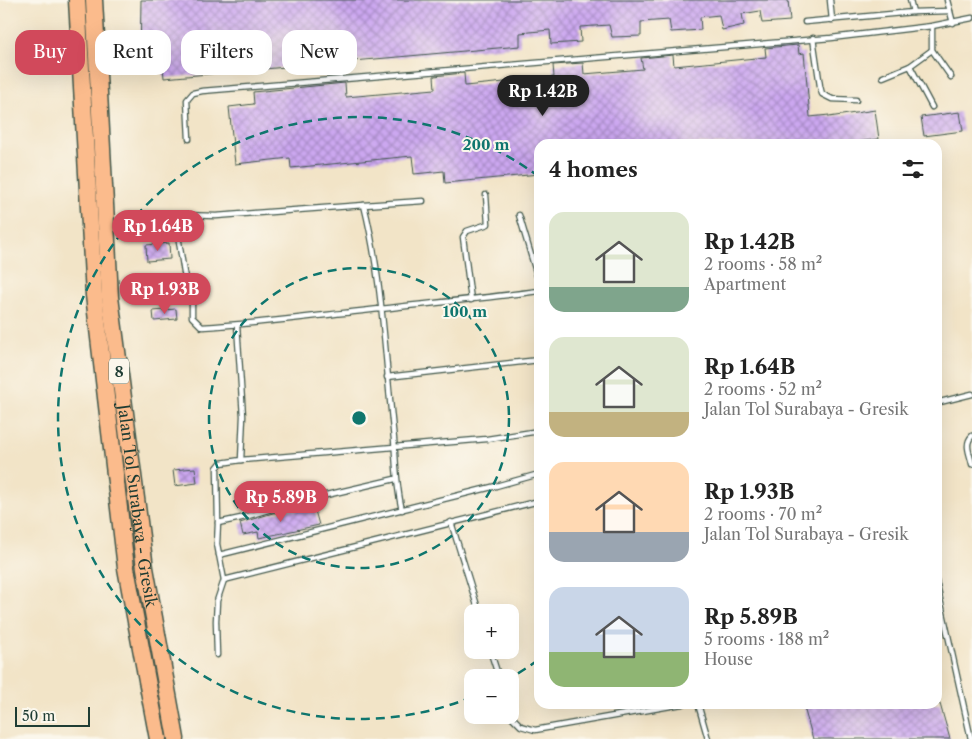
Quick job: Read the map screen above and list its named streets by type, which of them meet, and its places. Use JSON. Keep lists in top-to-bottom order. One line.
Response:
{"streets":{"highway":["8","Jalan Tol Surabaya - Gresik"]},"scale_bar":"50 m","page":{"chip":["Buy","Rent","Filters","New"],"price":["Rp 1.42B","Rp 1.64B","Rp 1.93B","Rp 5.89B"],"heading":"4 homes","list":[{"name":"Rp 1.42B","note":"2 rooms · 58 m² · Apartment"},{"name":"Rp 1.64B","note":"2 rooms · 52 m² · Jalan Tol Surabaya - Gresik"},{"name":"Rp 1.93B","note":"2 rooms · 70 m² · Jalan Tol Surabaya - Gresik"},{"name":"Rp 5.89B","note":"5 rooms · 188 m² · House"}],"map_buttons":["+","−"],"scale":"50 m"},"rings":["200 m","100 m"]}
